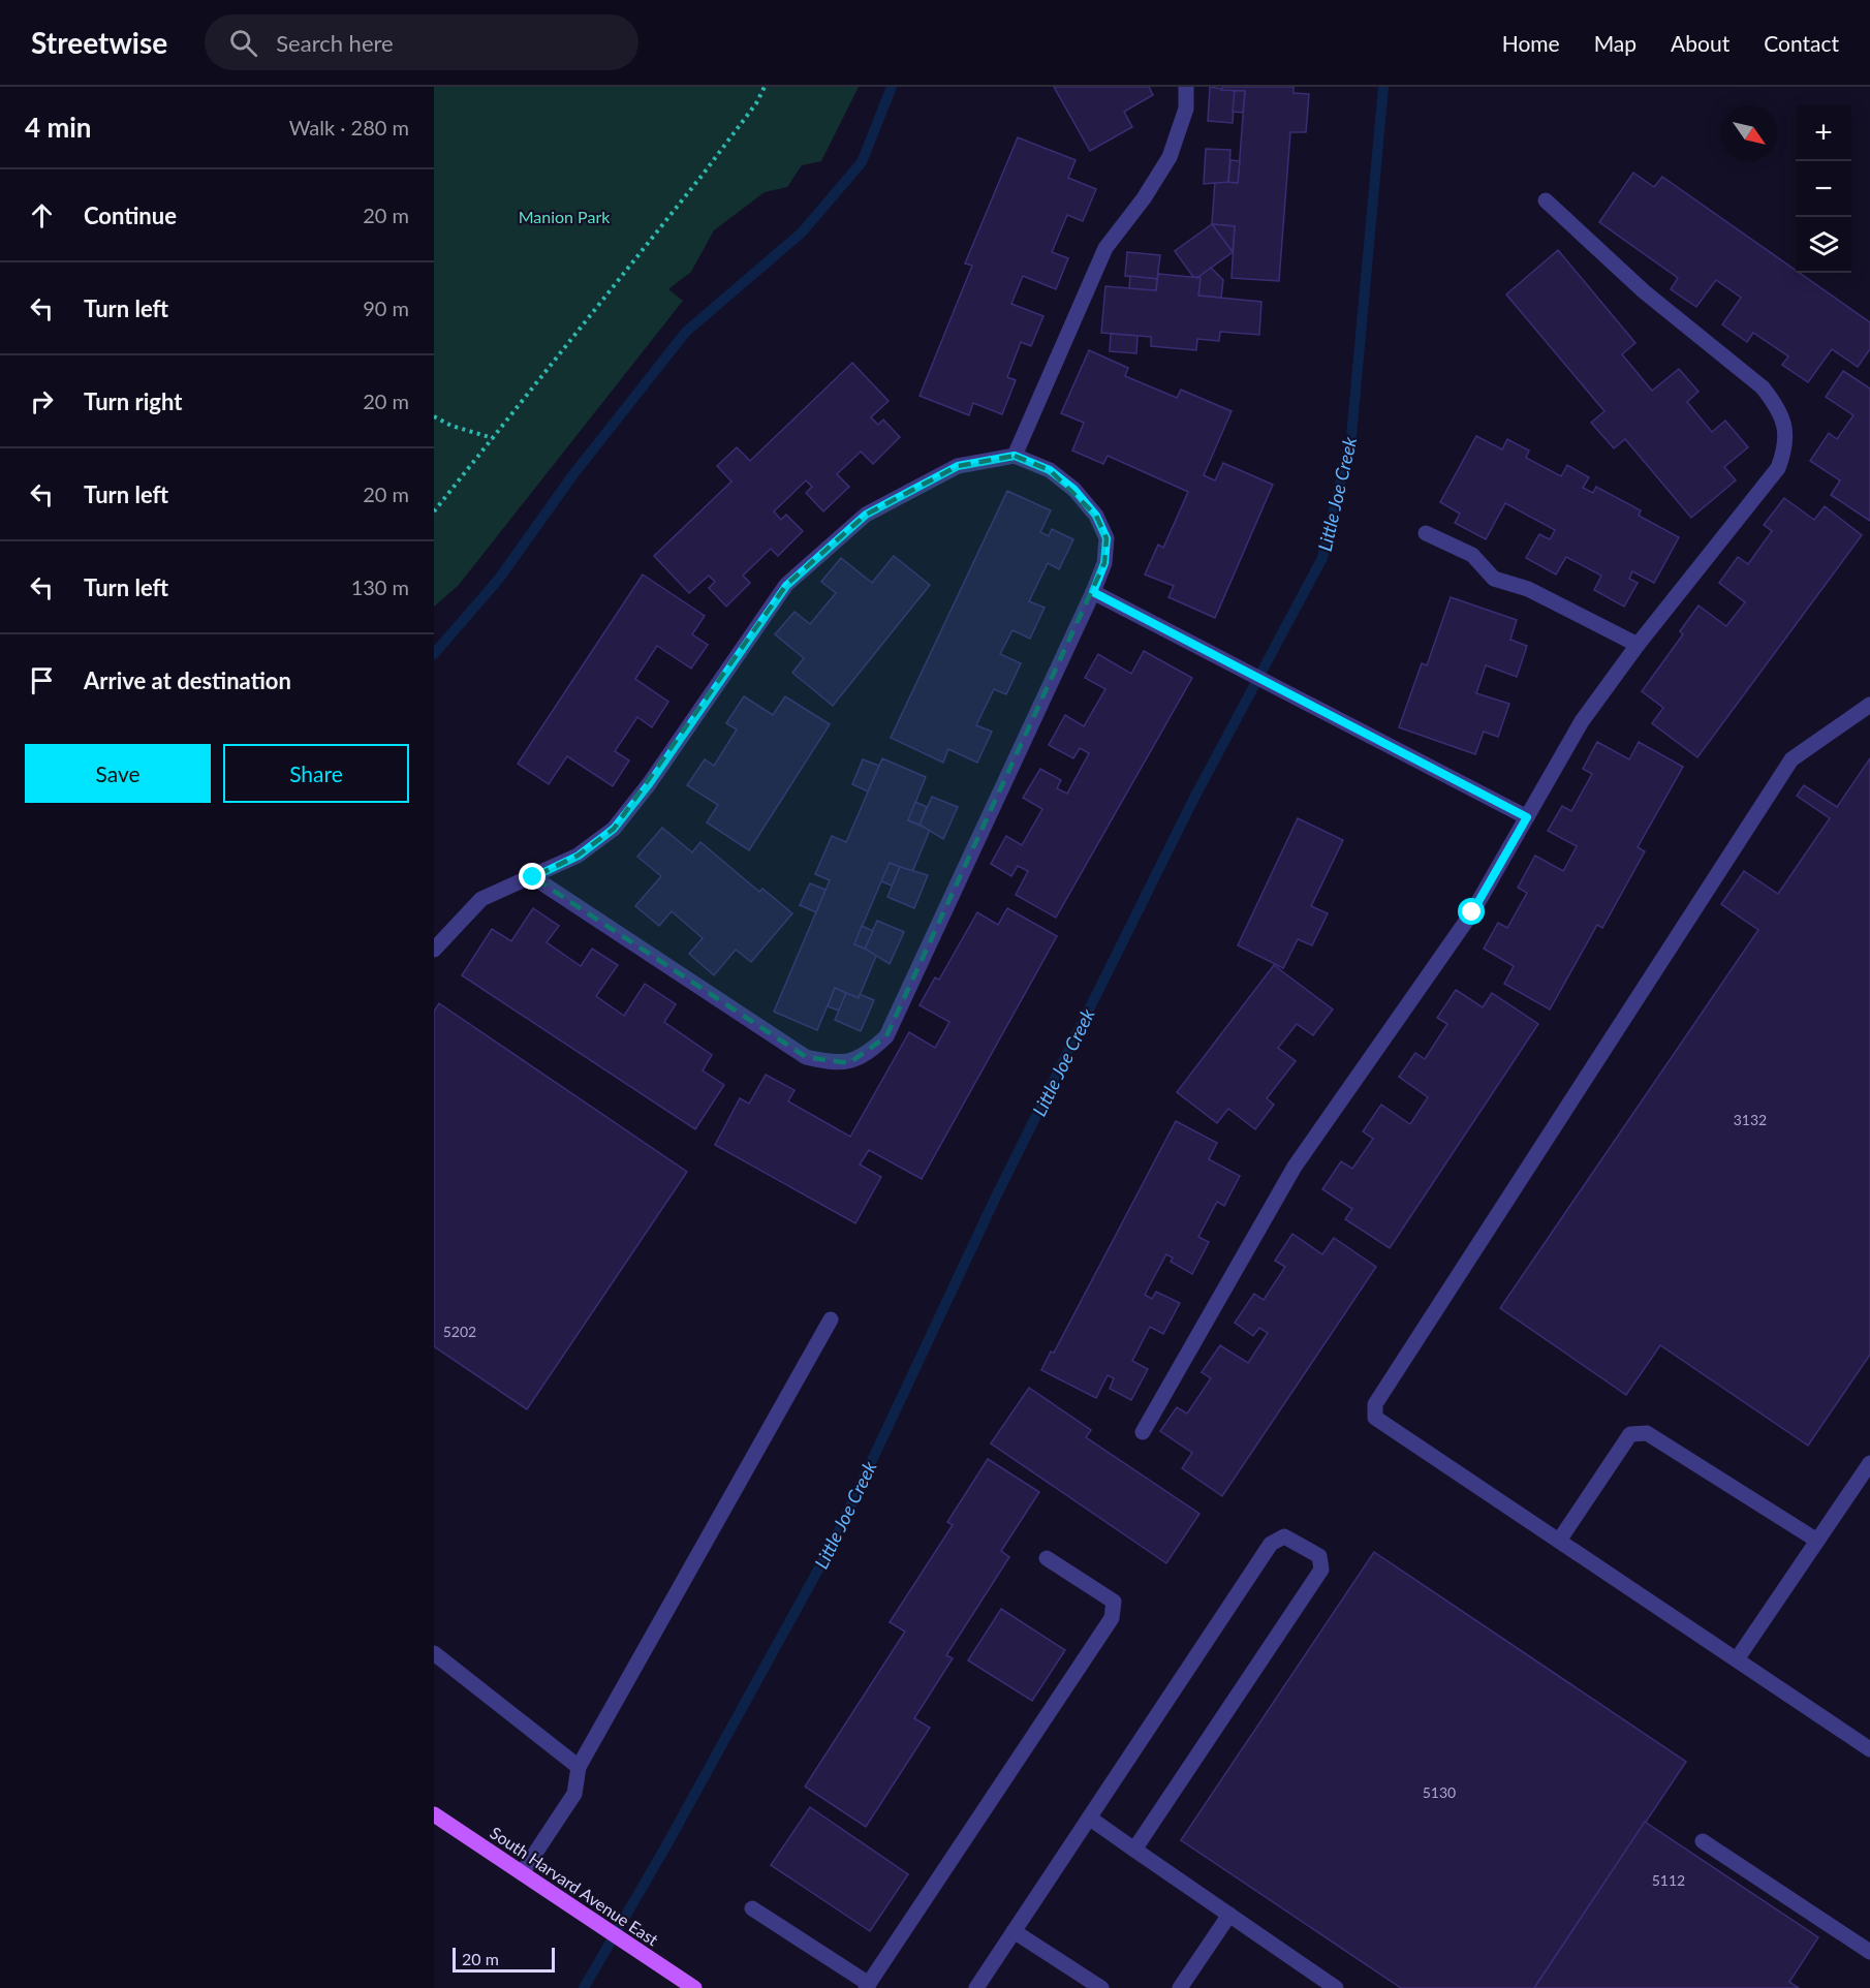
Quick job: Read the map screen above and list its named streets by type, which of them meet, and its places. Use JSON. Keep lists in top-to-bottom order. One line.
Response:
{"streets":{"main road":["South Harvard Avenue East"]},"water":["Little Joe Creek"],"parks":["Manion Park"],"house_numbers":["3132","5202","5130","5112"],"scale_bar":"20 m","north":"bottom right","page":{"header":"Streetwise","search":"Search here","nav":["Home","Map","About","Contact"],"heading":["4 min","Walk · 280 m"],"map_buttons":["+","−"],"list":[["Continue","20 m"],["Turn left","90 m"],["Turn right","20 m"],["Turn left","20 m"],["Turn left","130 m"],"Arrive at destination"],"buttons":["Save","Share"],"scale":"20 m"}}
